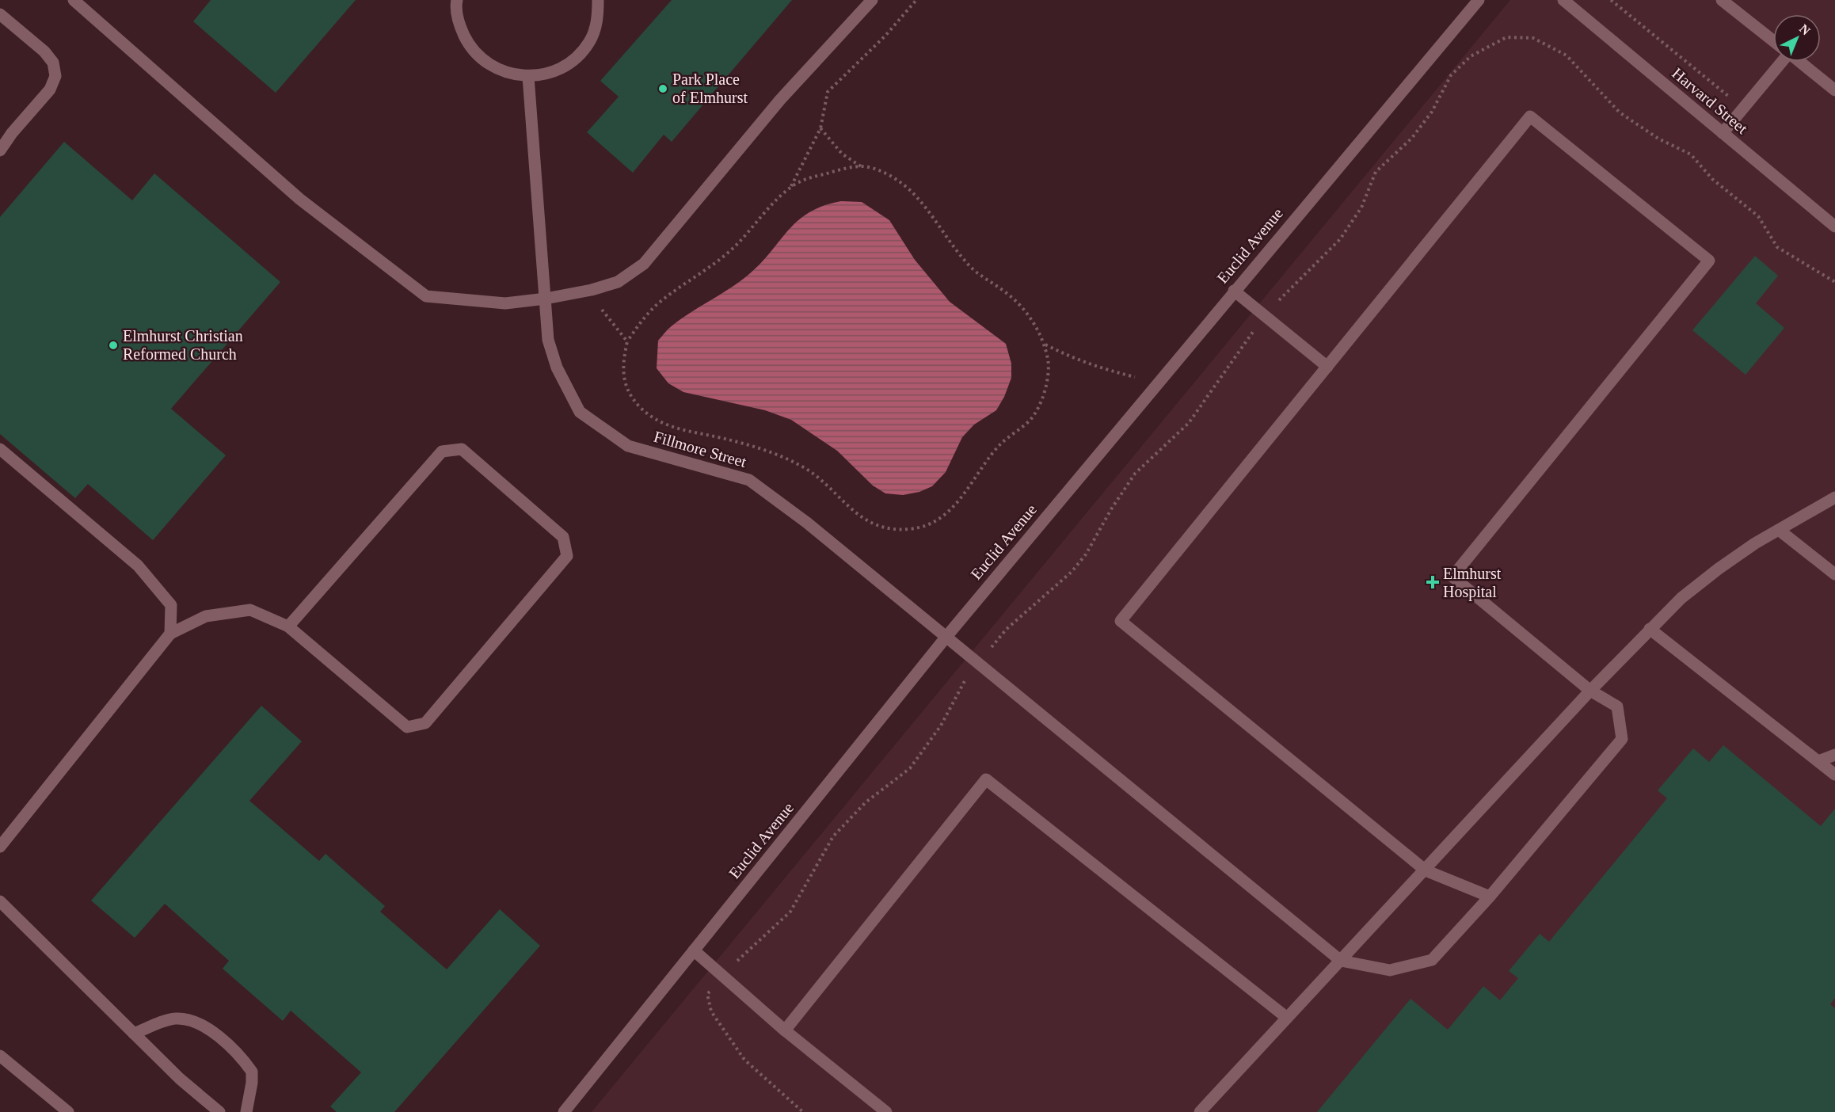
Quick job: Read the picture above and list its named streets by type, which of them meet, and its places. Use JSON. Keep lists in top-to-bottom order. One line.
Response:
{"streets":{"street":["Harvard Street","Euclid Avenue","Fillmore Street"]},"crossings":[["Euclid Avenue","Fillmore Street"]],"places":{"other":["Park Place of Elmhurst","Elmhurst Christian Reformed Church"],"health":["Elmhurst Hospital"]},"north":"top right"}
